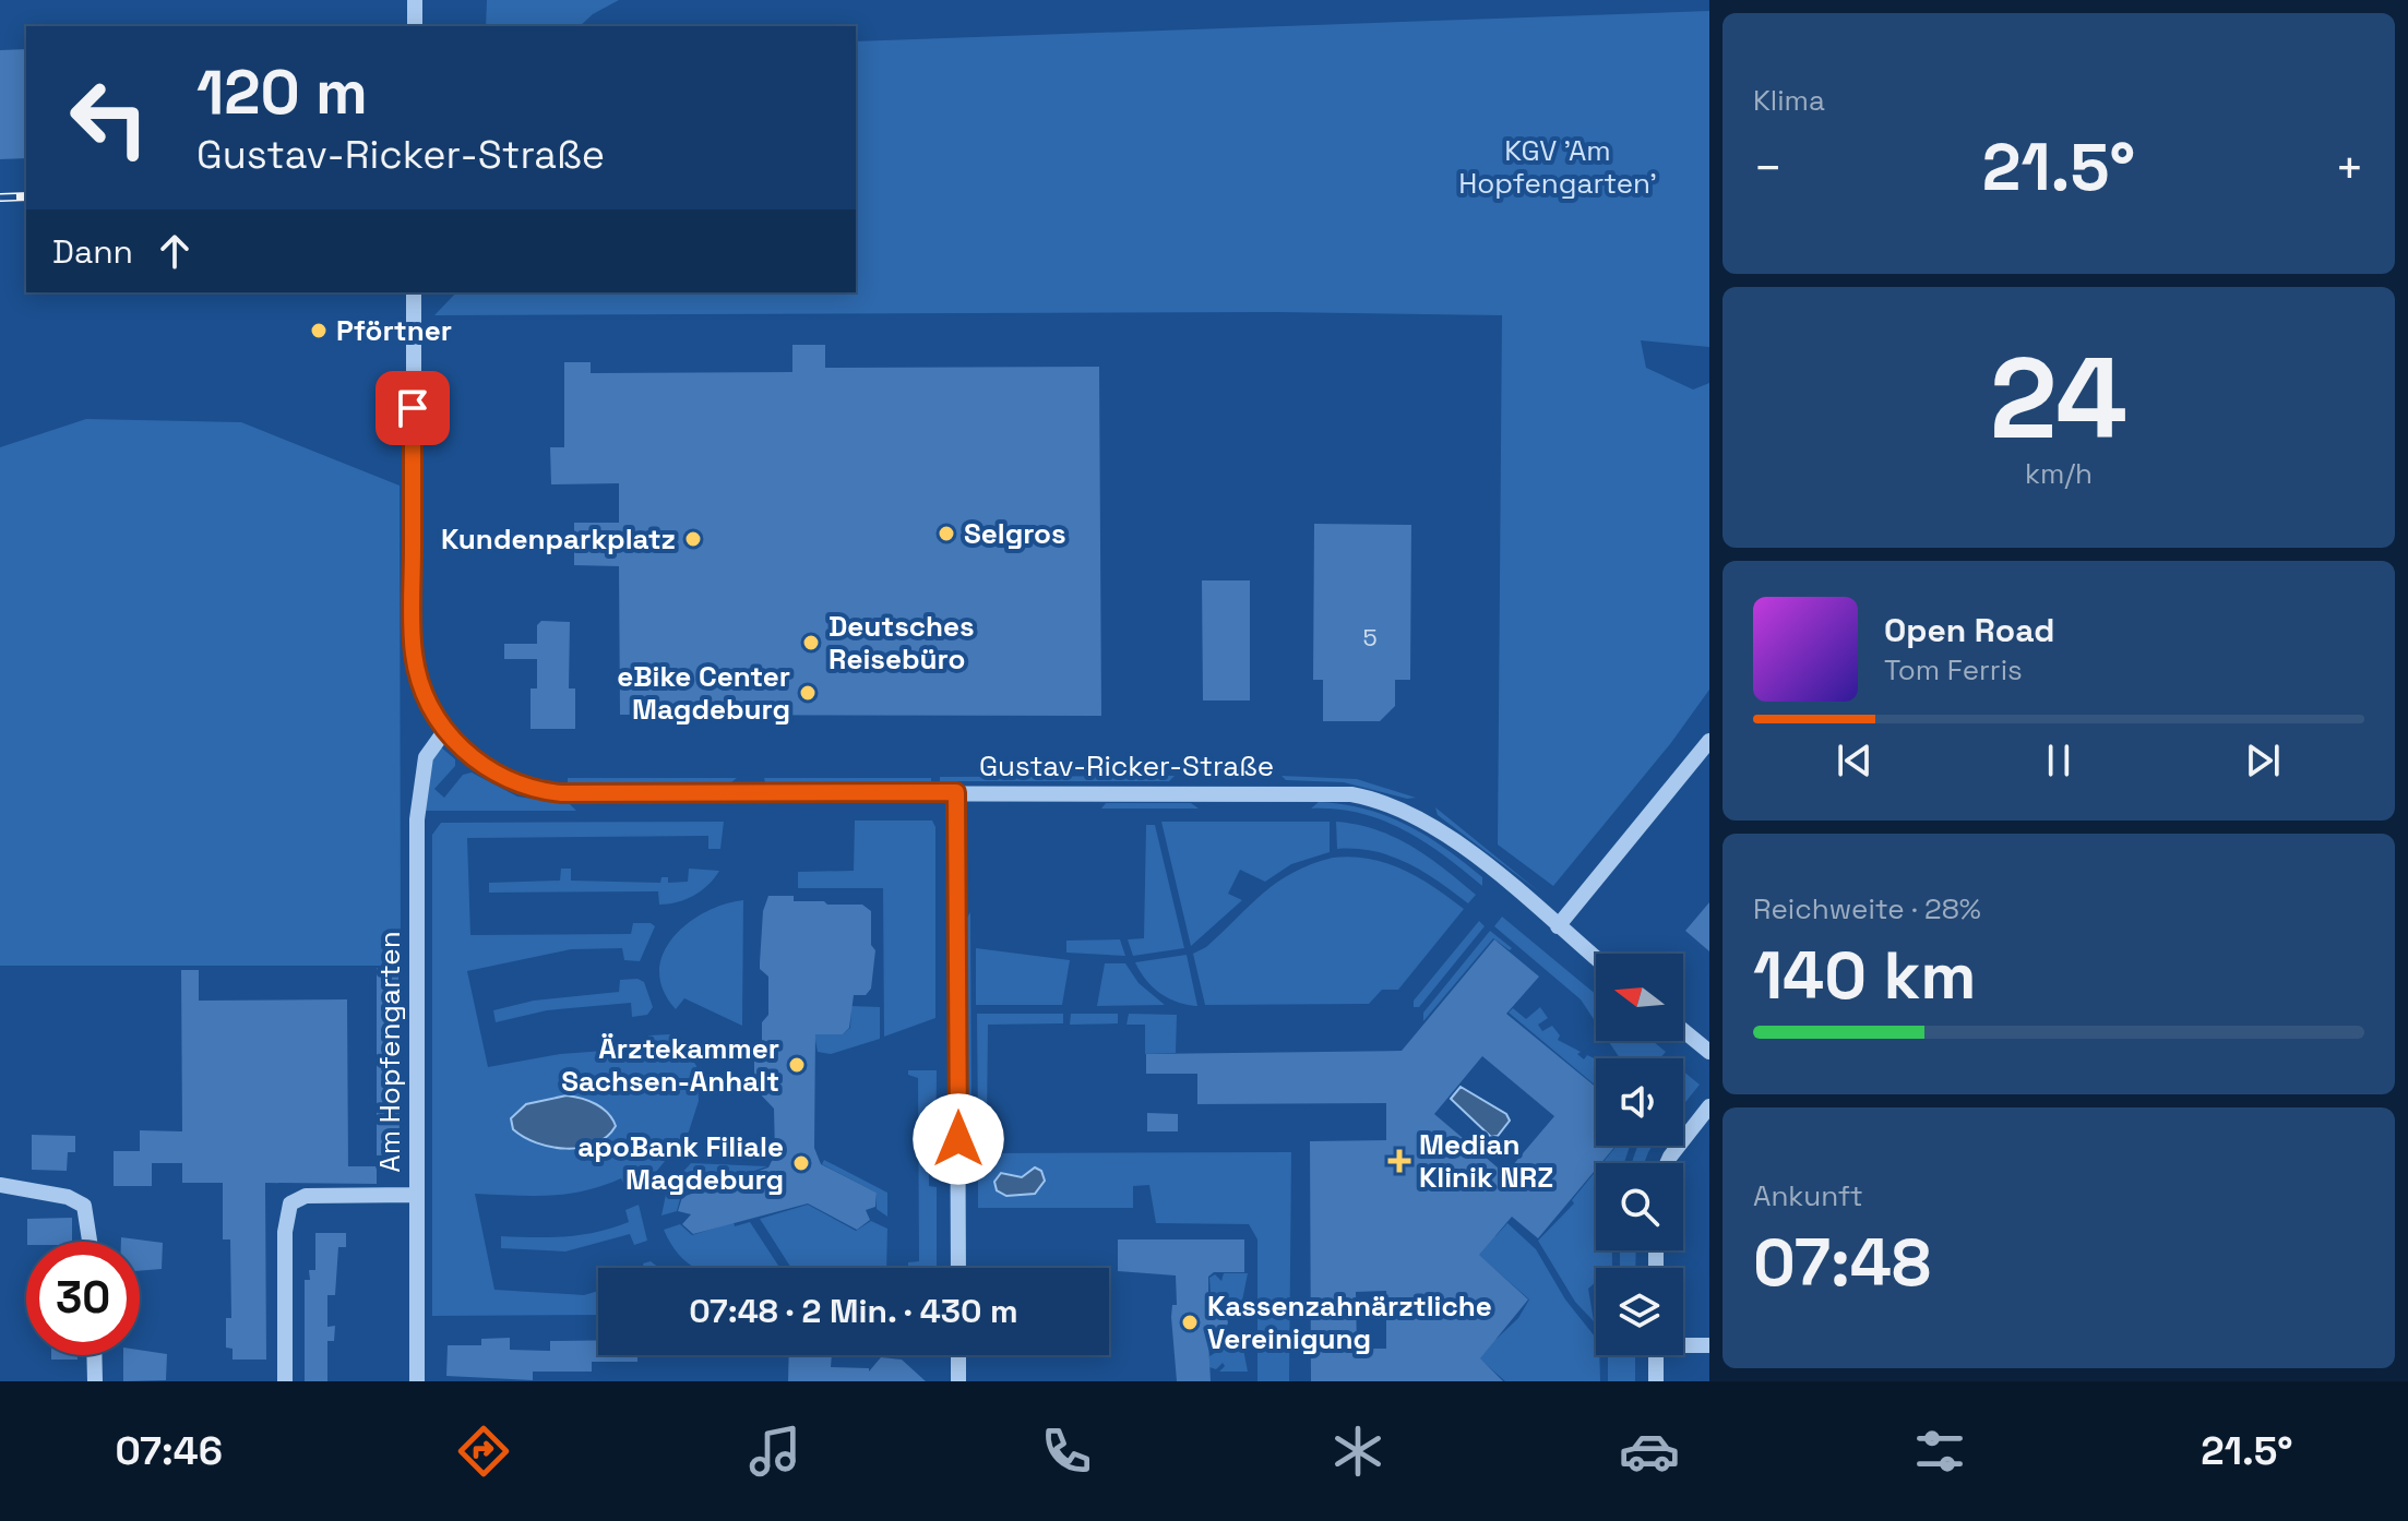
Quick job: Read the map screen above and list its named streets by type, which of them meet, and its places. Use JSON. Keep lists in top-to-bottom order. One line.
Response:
{"streets":{"street":["Gustav-Ricker-Straße","Am Hopfengarten"]},"crossings":[["Gustav-Ricker-Straße","Am Hopfengarten"]],"parks":["KGV 'Am Hopfengarten'"],"places":{"other":["Pförtner","Selgros","Kundenparkplatz","Deutsches Reisebüro","eBike Center Magdeburg","Ärztekammer Sachsen-Anhalt","apoBank Filiale Magdeburg","Kassenzahnärztliche Vereinigung"],"health":["Median Klinik NRZ"]},"house_numbers":["5"],"north":"left","page":{"tile":["Klima",["24","km/h"],["Reichweite · 28%","140 km"],["Ankunft","07:48"]],"turn":["120 m","Gustav-Ricker-Straße"],"heat":["−","21.5°","+"],"then":"Dann","song":["Open Road","Tom Ferris"],"limit":"30","trip":"07:48 · 2 Min. · 430 m","tabs":["07:46","21.5°"]}}
